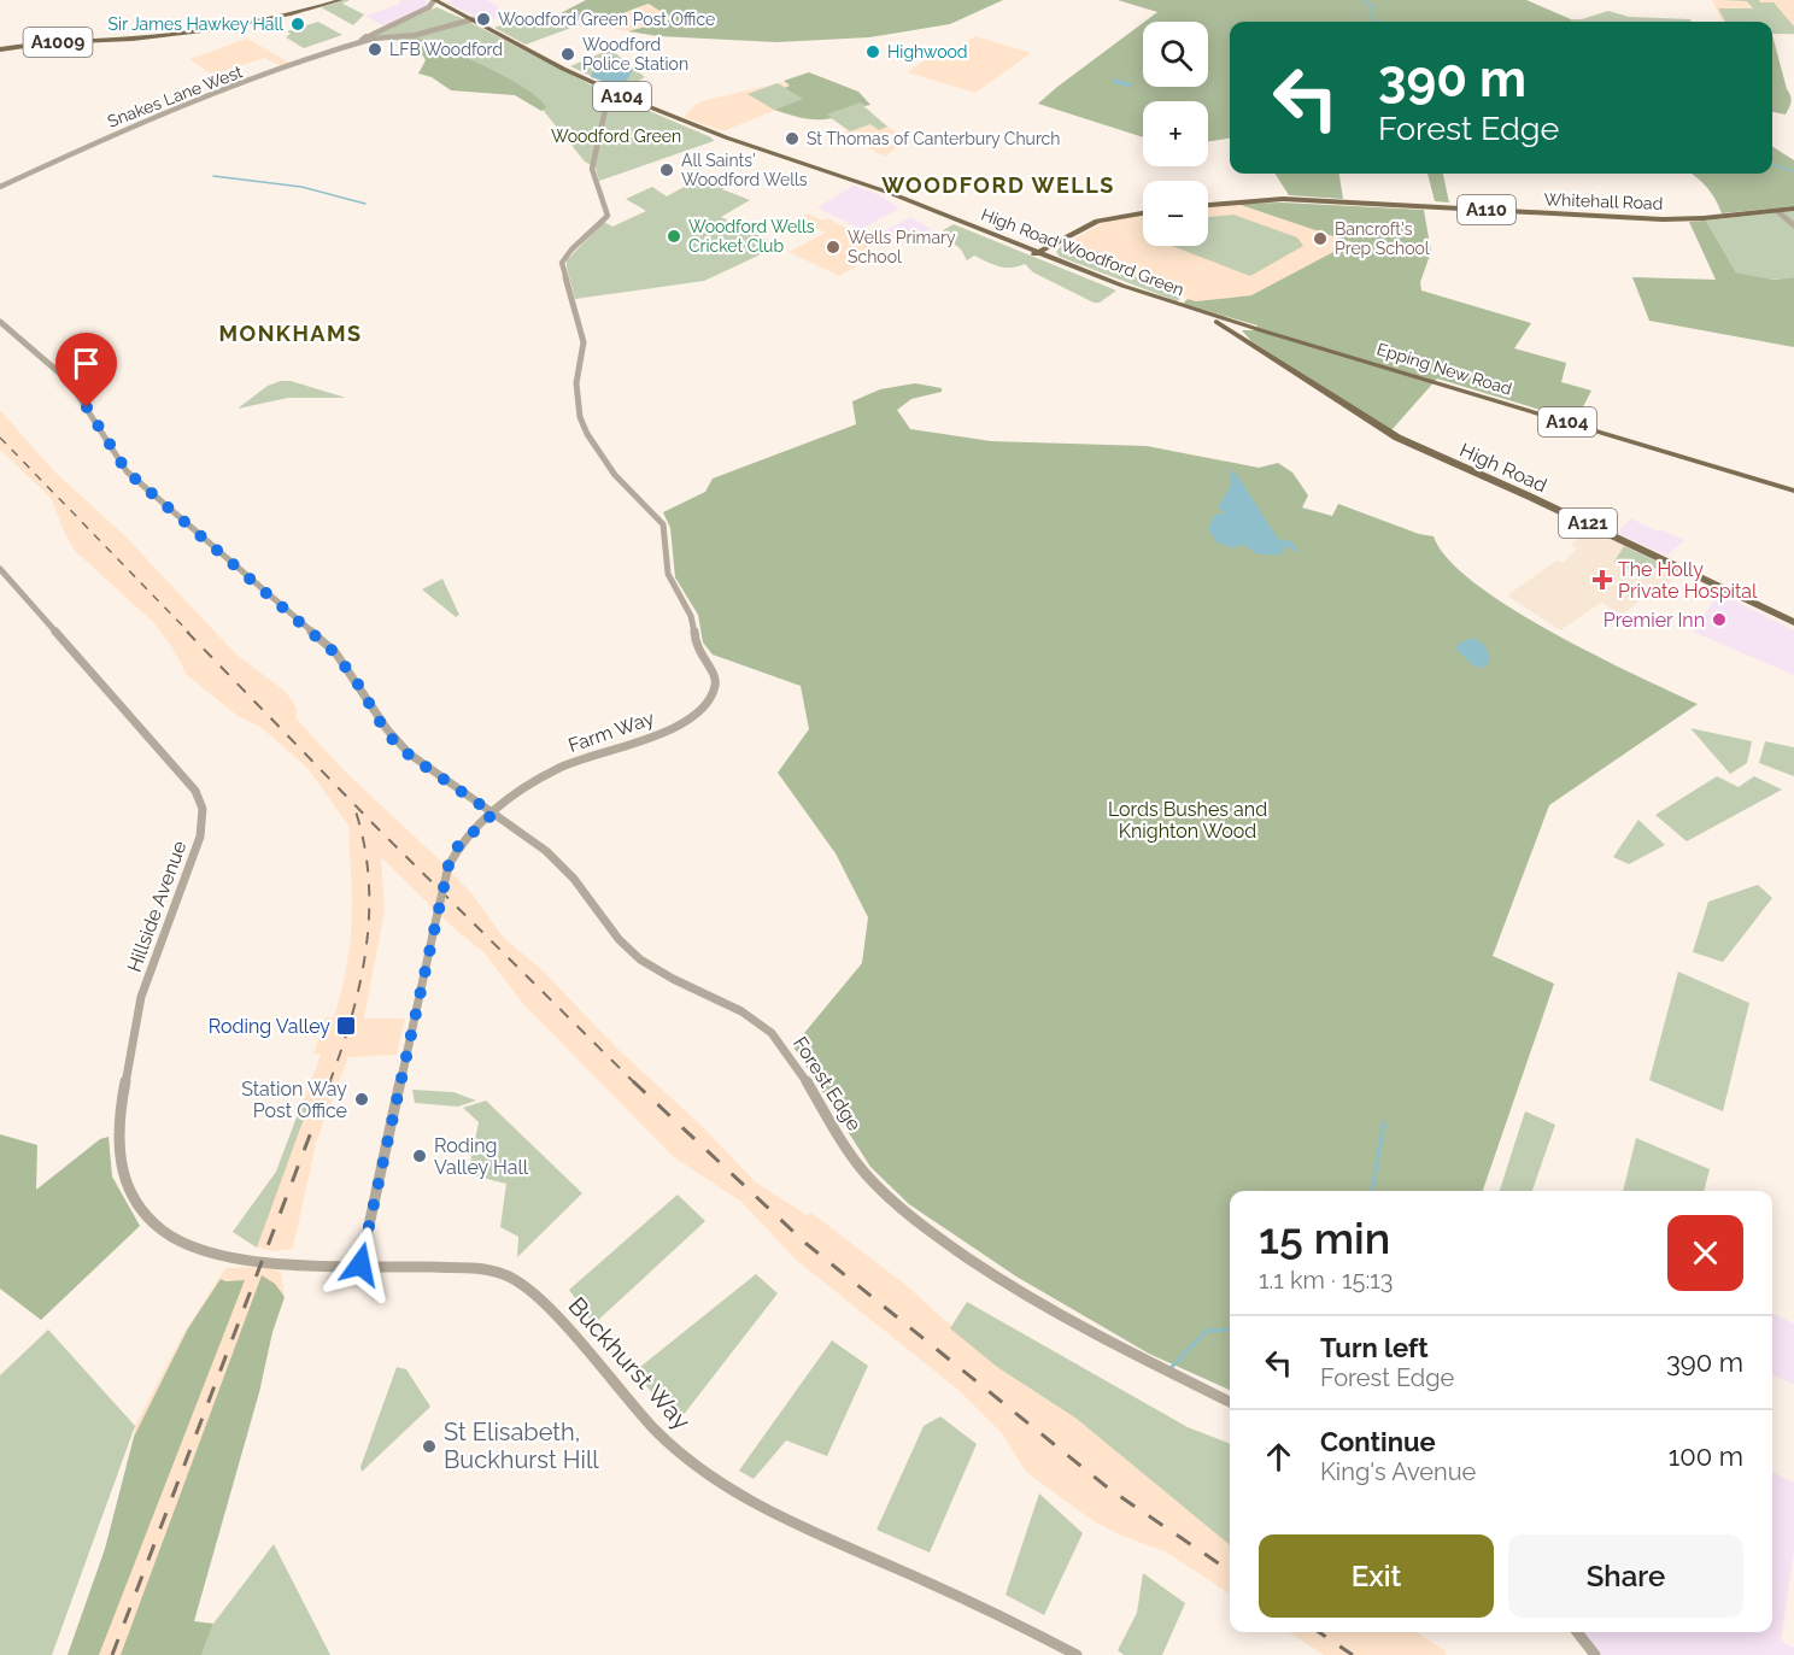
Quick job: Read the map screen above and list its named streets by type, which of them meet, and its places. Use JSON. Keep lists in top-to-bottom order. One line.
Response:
{"streets":{"main road":["A1009","A104","Whitehall Road","A110","High Road Woodford Green","Epping New Road","High Road","A121"],"street":["Snakes Lane West","Farm Way","Hillside Avenue","Forest Edge","Buckhurst Way"]},"crossings":[["Snakes Lane West","High Road Woodford Green"],["High Road Woodford Green","Epping New Road"],["High Road Woodford Green","High Road"],["High Road Woodford Green","Farm Way"],["Epping New Road","High Road"],["Farm Way","Forest Edge"],["Farm Way","Buckhurst Way"],["Hillside Avenue","Buckhurst Way"]],"districts":["WOODFORD WELLS","MONKHAMS"],"parks":["Woodford Green","Lords Bushes and Knighton Wood"],"places":{"other":["Woodford Green Post Office","Sir James Hawkey Hall","LFB Woodford","Highwood","Woodford Police Station","St Thomas of Canterbury Church","All Saints' Woodford Wells","Woodford Wells Cricket Club","Bancroft's Prep School","Wells Primary School","Premier Inn","Station Way Post Office","Roding Valley Hall","St Elisabeth, Buckhurst Hill"],"health":["The Holly Private Hospital"],"transit":["Roding Valley"]},"page":{"map_buttons":["+","−"],"turn":["390 m","Forest Edge"],"heading":["15 min","1.1 km · 15:13"],"list":[{"name":"Turn left","note":"Forest Edge","value":"390 m"},{"name":"Continue","note":"King's Avenue","value":"100 m"}],"buttons":["Exit","Share"]}}
